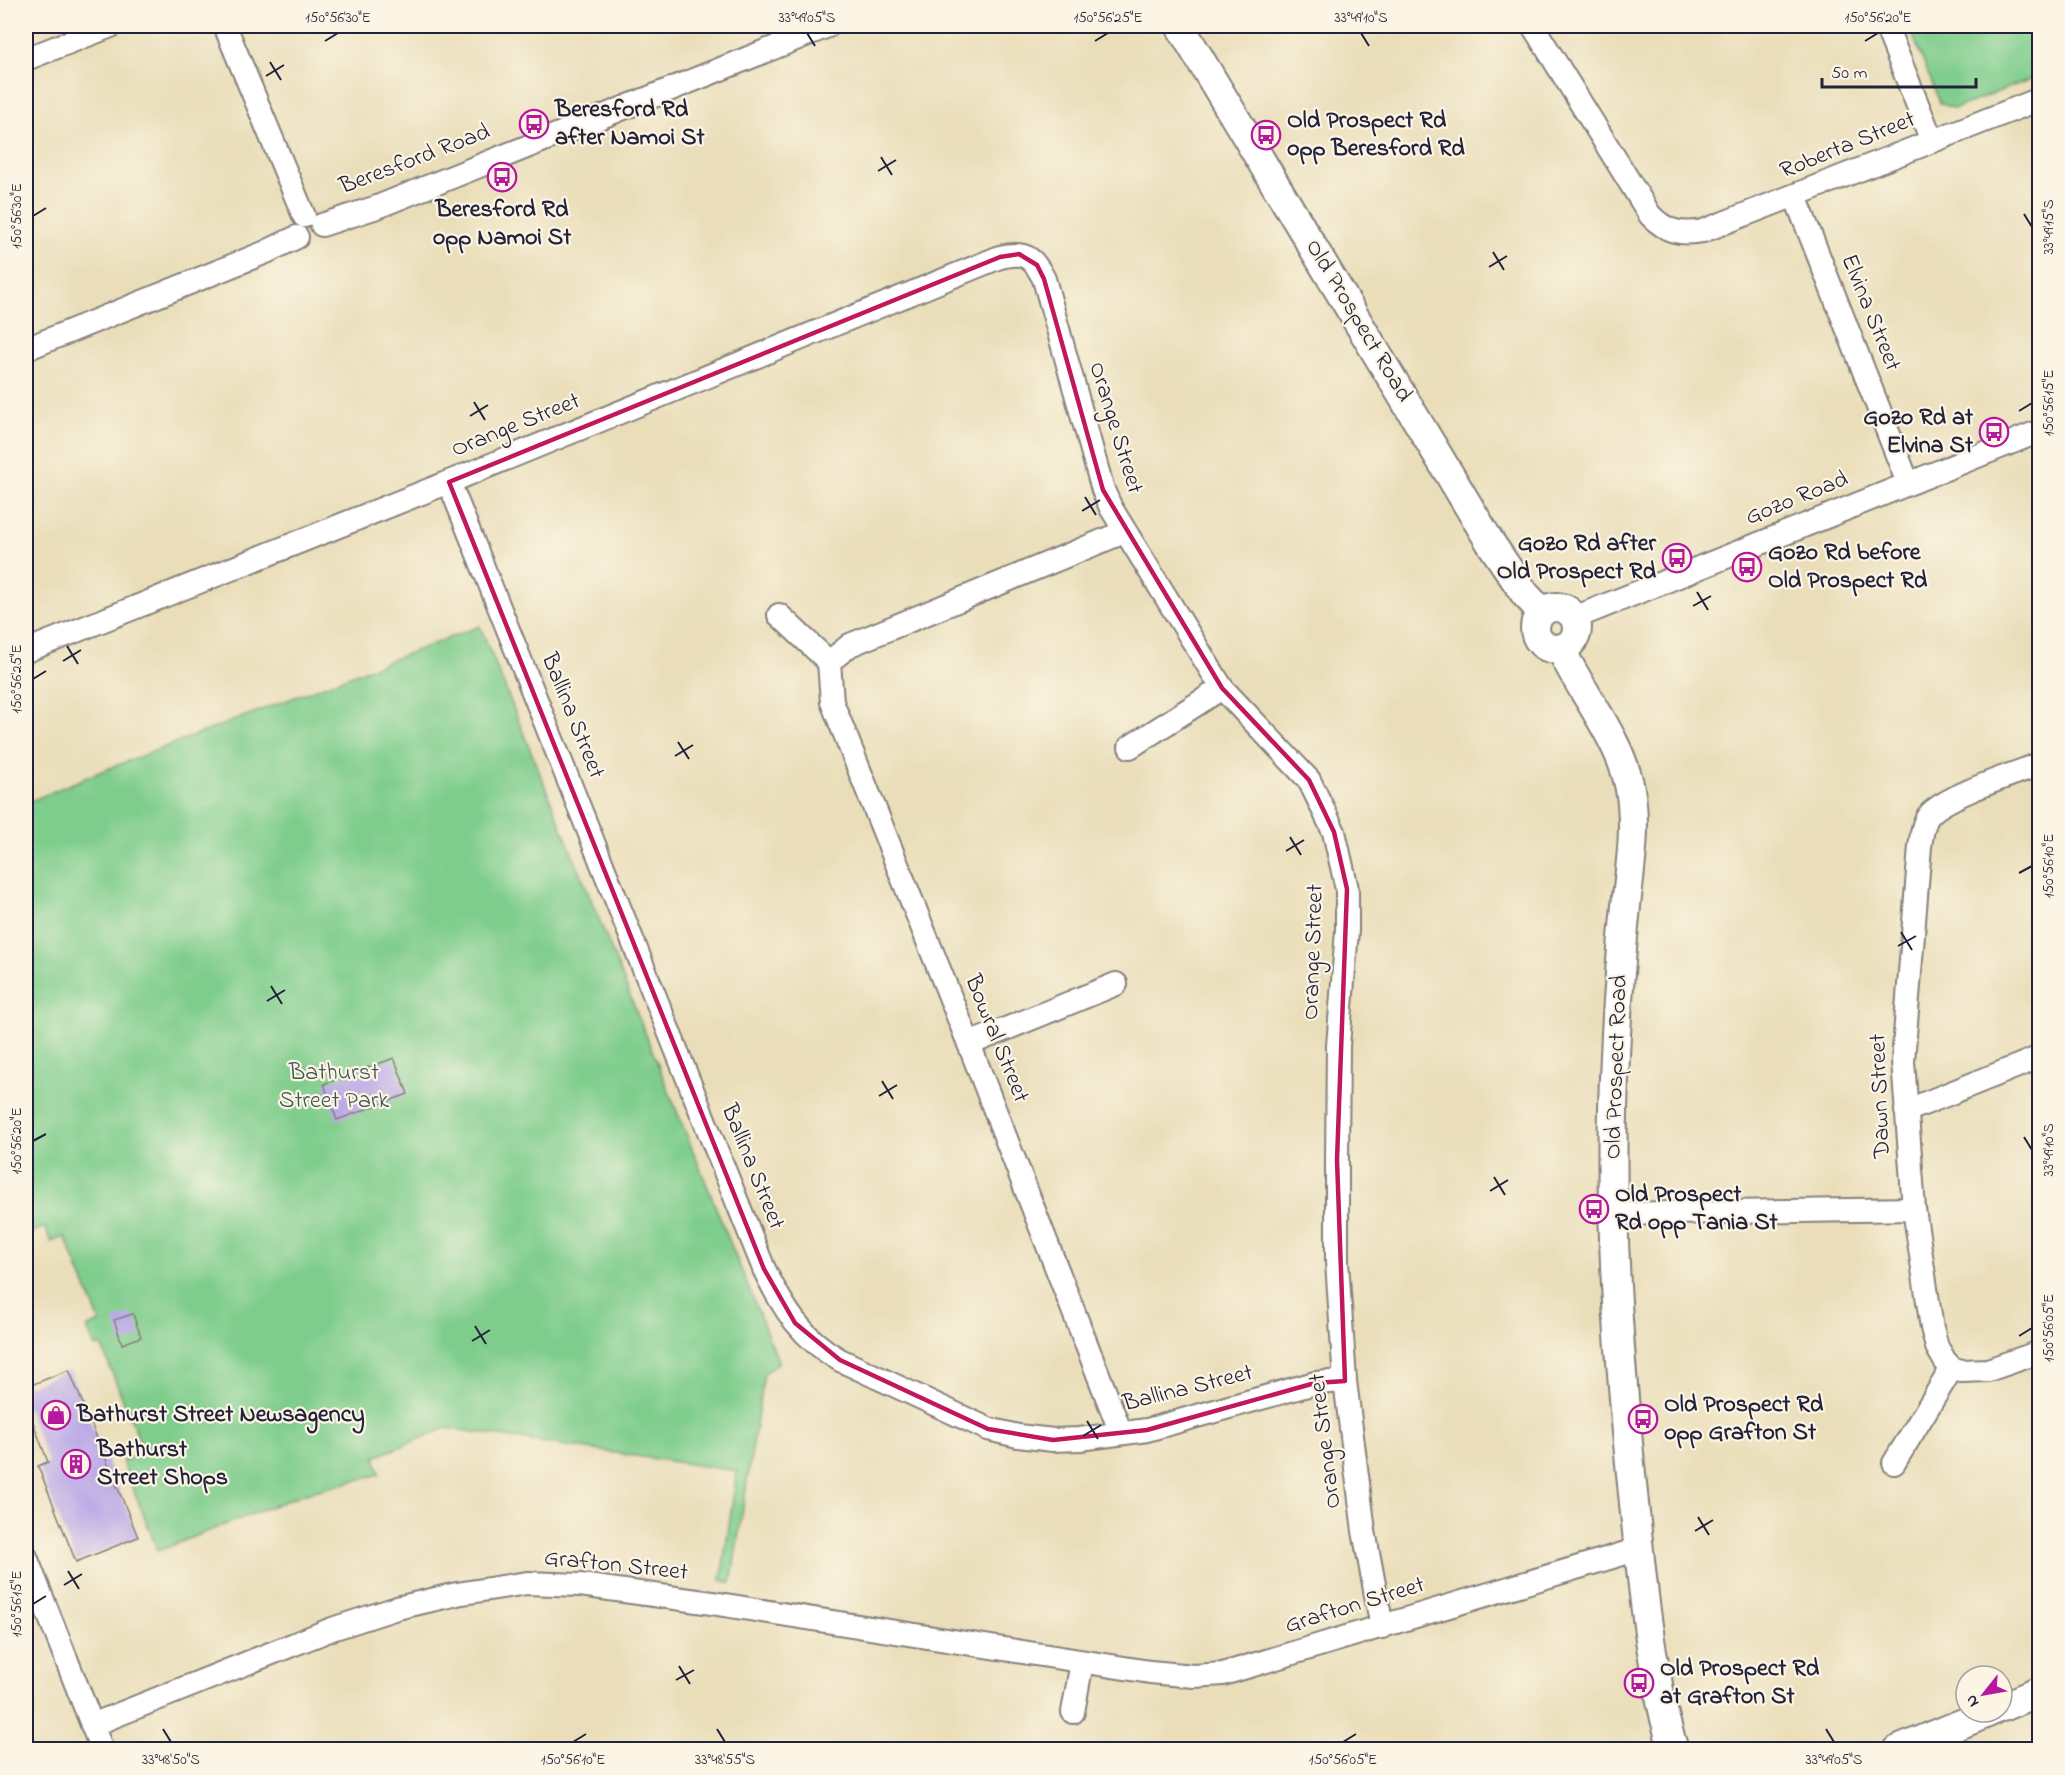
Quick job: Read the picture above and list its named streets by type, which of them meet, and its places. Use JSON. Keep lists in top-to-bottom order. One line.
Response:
{"streets":{"main road":["Old Prospect Road"],"street":["Roberta Street","Beresford Road","Elvina Street","Orange Street","Gozo Road","Ballina Street","Bowral Street","Dawn Street","Grafton Street"]},"crossings":[["Roberta Street","Elvina Street"],["Elvina Street","Gozo Road"],["Old Prospect Road","Gozo Road"],["Old Prospect Road","Grafton Street"],["Orange Street","Ballina Street"],["Orange Street","Grafton Street"],["Ballina Street","Bowral Street"]],"parks":["Bathurst Street Park"],"places":{"bus stop":["Beresford Rd after Namoi St","Old Prospect Rd opp Beresford Rd","Beresford Rd opp Namoi St","Gozo Rd at Elvina St","Gozo Rd after Old Prospect Rd","Gozo Rd before Old Prospect Rd","Old Prospect Rd opp Tania St","Old Prospect Rd opp Grafton St","Old Prospect Rd at Grafton St"],"shop":["Bathurst Street Newsagency"],"building":["Bathurst Street Shops"]},"scale_bar":"50 m","north":"bottom left","coordinates":["150°56'30\"E","33°49'05\"S","150°56'25\"E","33°49'10\"S","150°56'20\"E","33°49'15\"S","150°56'15\"E","150°56'10\"E","150°56'05\"E","33°48'50\"S","33°48'55\"S"]}
